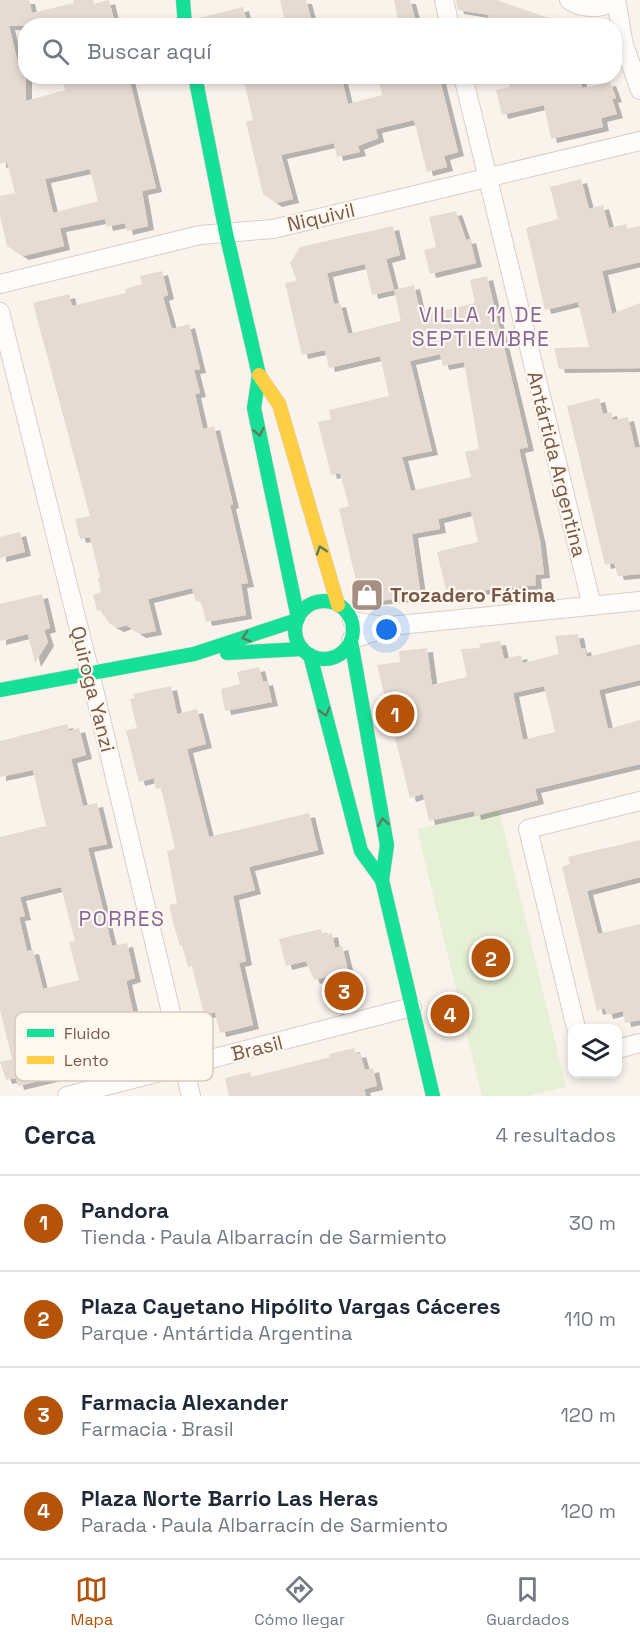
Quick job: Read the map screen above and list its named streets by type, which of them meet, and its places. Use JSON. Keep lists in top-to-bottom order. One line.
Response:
{"streets":{"street":["Niquivil","Antártida Argentina","Quiroga Yanzi","Brasil"]},"crossings":[["Niquivil","Antártida Argentina"]],"districts":["VILLA 11 DE SEPTIEMBRE","PORRES"],"places":{"shop":["Trozadero Fátima"]},"legend":["Fluido","Lento"],"page":{"search":"Buscar aquí","pins":["1","2","3","4"],"heading":["Cerca","4 resultados"],"list":[{"mark":"1","name":"Pandora","note":"Tienda · Paula Albarracín de Sarmiento","value":"30 m"},{"mark":"2","name":"Plaza Cayetano Hipólito Vargas Cáceres","note":"Parque · Antártida Argentina","value":"110 m"},{"mark":"3","name":"Farmacia Alexander","note":"Farmacia · Brasil","value":"120 m"},{"mark":"4","name":"Plaza Norte Barrio Las Heras","note":"Parada · Paula Albarracín de Sarmiento","value":"120 m"}],"nav":["Mapa","Cómo llegar","Guardados"]}}
